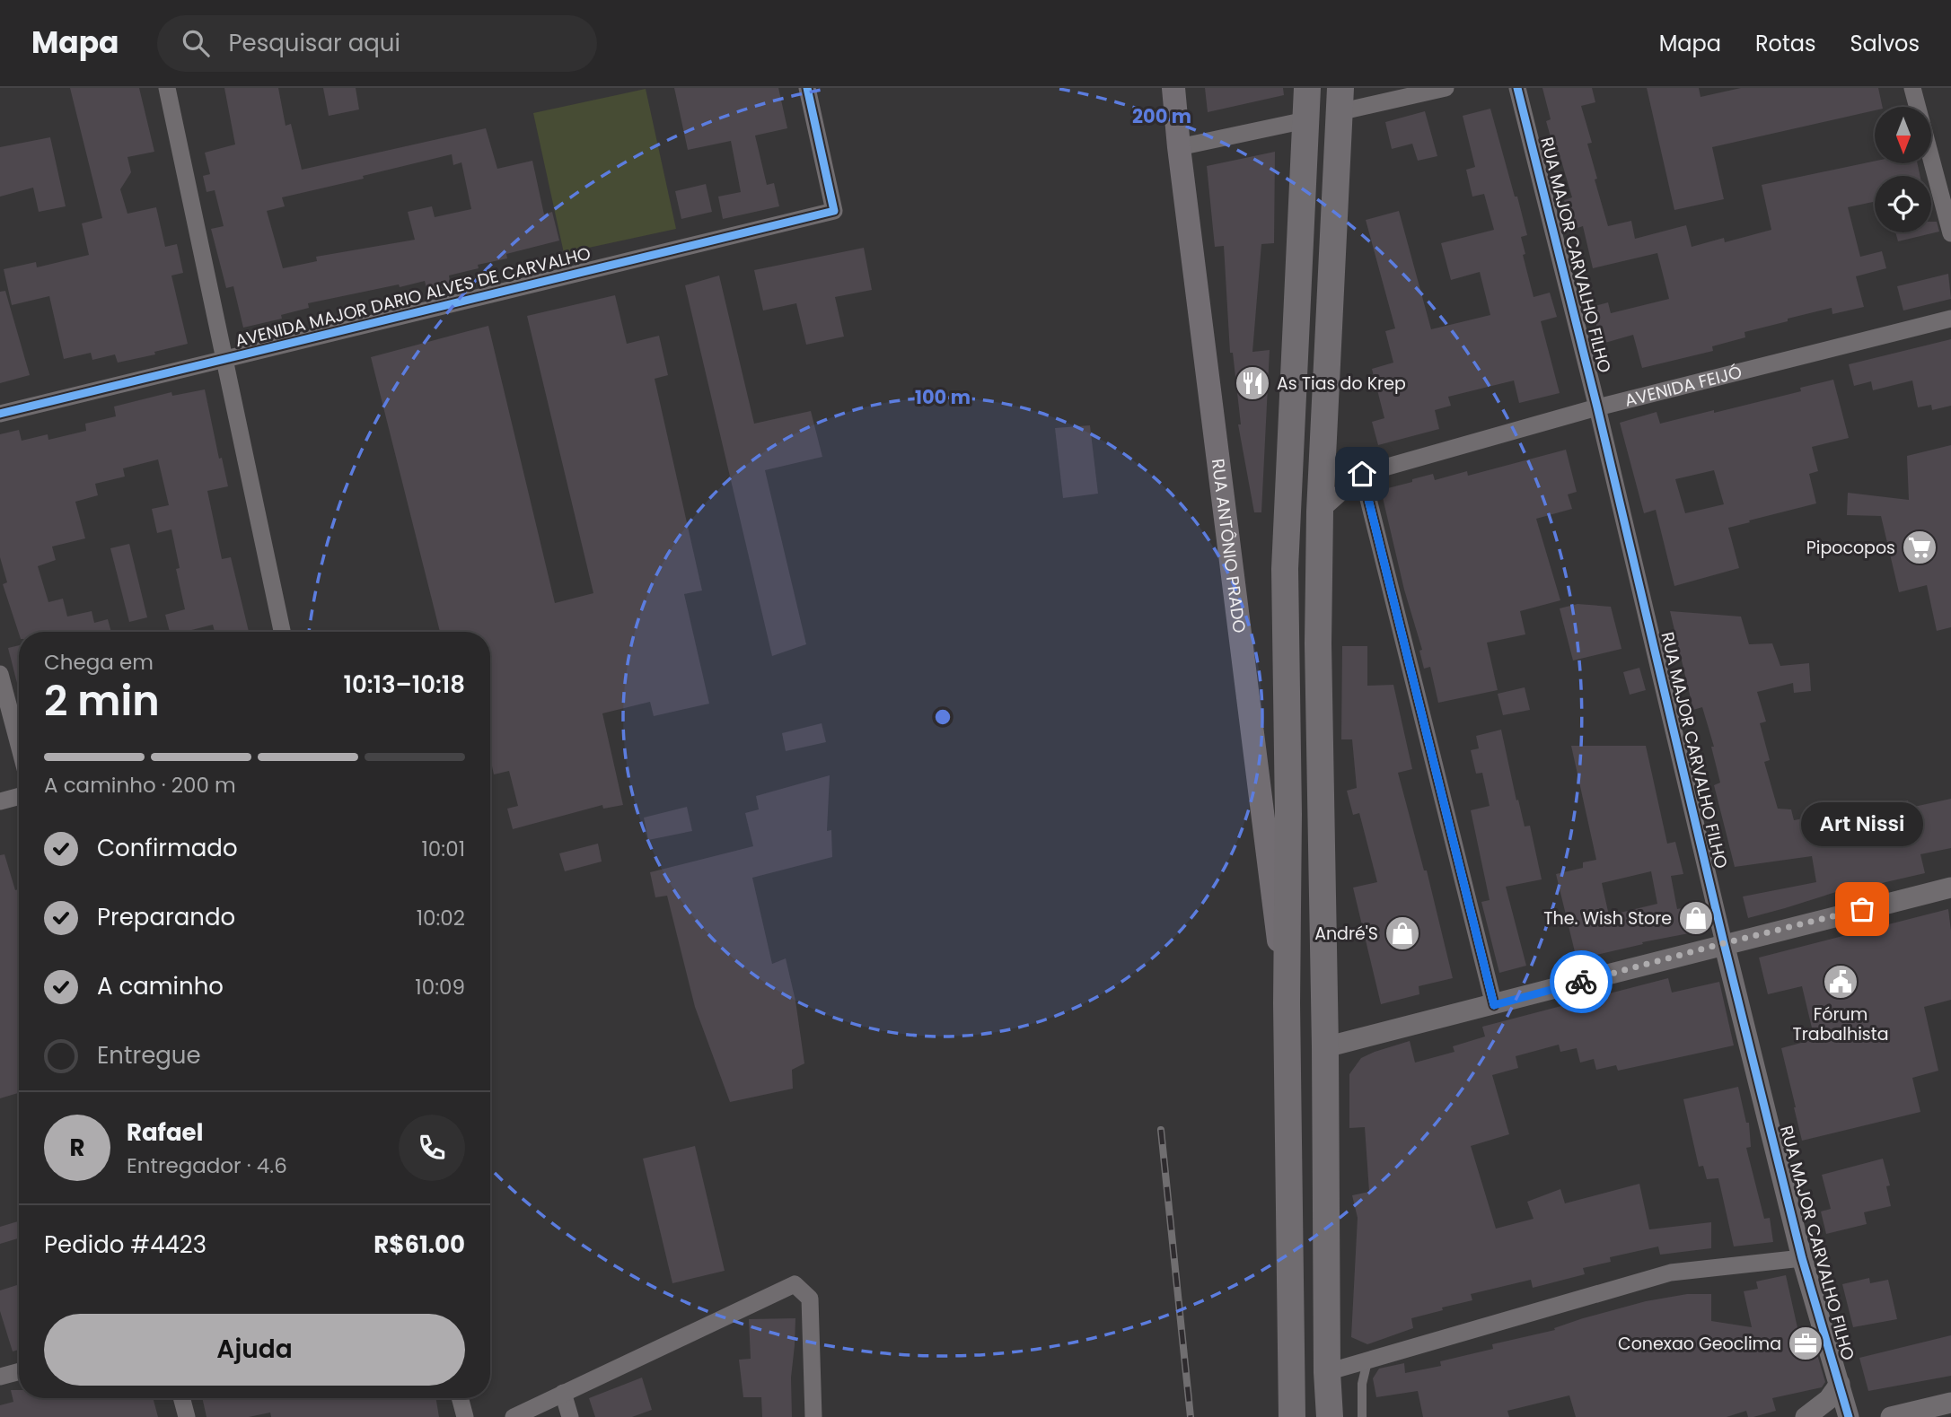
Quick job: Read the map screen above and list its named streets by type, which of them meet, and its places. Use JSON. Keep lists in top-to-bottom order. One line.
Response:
{"streets":{"main road":["RUA ANTÔNIO PRADO"],"street":["RUA MAJOR CARVALHO FILHO","AVENIDA MAJOR DARIO ALVES DE CARVALHO","AVENIDA FEIJÓ"]},"crossings":[["RUA MAJOR CARVALHO FILHO","AVENIDA FEIJÓ"]],"places":{"restaurant":["As Tias do Krep"],"supermarket":["Pipocopos"],"other":["Art Nissi"],"shop":["The. Wish Store","André'S"],"public building":["Fórum Trabalhista"],"office":["Conexao Geoclima"]},"north":"bottom","page":{"header":"Mapa","search":"Pesquisar aqui","nav":["Mapa","Rotas","Salvos"],"heading":["2 min","Chega em","10:13–10:18"],"panel":["Rafael","Entregador · 4.6","Pedido #4423","R$61.00"],"bar":"A caminho · 200 m","bubble":"Art Nissi","list":[["Confirmado","10:01"],["Preparando","10:02"],["A caminho","10:09"],"Entregue"],"round":"R","buttons":"Ajuda"},"rings":["200 m","100 m"]}
